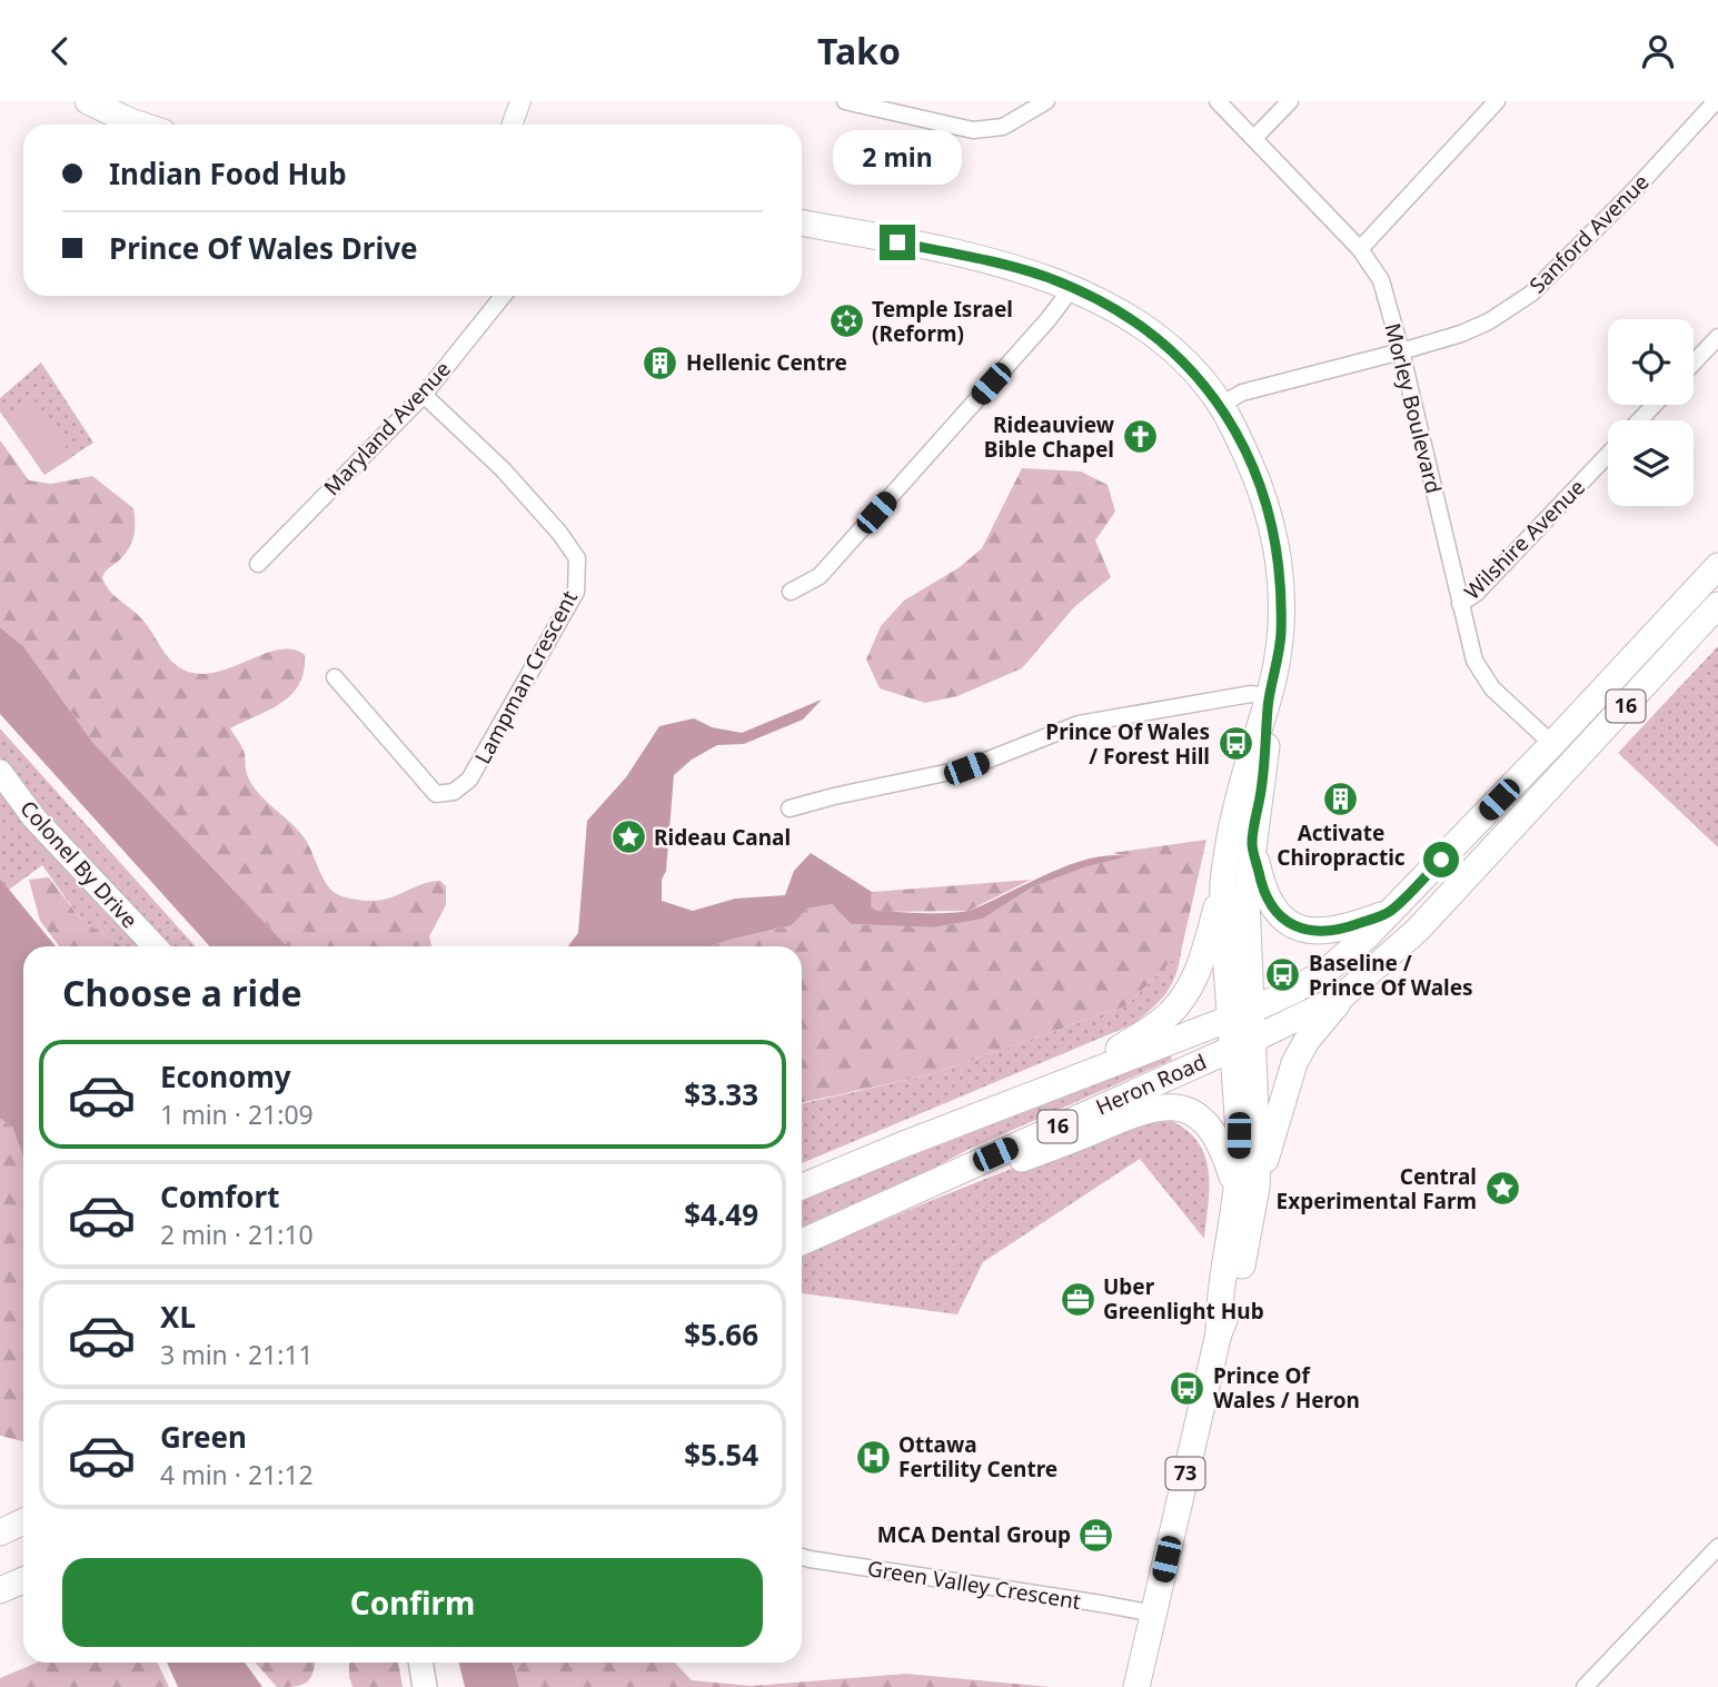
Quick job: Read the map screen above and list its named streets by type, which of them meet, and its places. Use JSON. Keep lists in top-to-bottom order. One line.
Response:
{"streets":{"main road":["16","Colonel By Drive","Heron Road","73"],"street":["Sanford Avenue","Morley Boulevard","Maryland Avenue","Wilshire Avenue","Lampman Crescent","Green Valley Crescent"]},"crossings":[["Sanford Avenue","Morley Boulevard"],["Sanford Avenue","73"],["Morley Boulevard","Wilshire Avenue"],["Morley Boulevard","16"],["Maryland Avenue","Lampman Crescent"],["16","Heron Road"],["16","73"],["Heron Road","73"],["73","Green Valley Crescent"]],"places":{"synagogue":["Temple Israel (Reform)"],"building":["Hellenic Centre","Activate Chiropractic"],"church":["Rideauview Bible Chapel"],"bus stop":["Prince Of Wales / Forest Hill","Baseline / Prince Of Wales","Prince Of Wales / Heron"],"place":["Rideau Canal","Central Experimental Farm"],"office":["Uber Greenlight Hub","MCA Dental Group"],"hospital":["Ottawa Fertility Centre"]},"page":{"header":"Tako","banner":["Indian Food Hub","Prince Of Wales Drive"],"bubble":"2 min","heading":"Choose a ride","list":[{"name":"Economy","note":"1 min · 21:09","value":"$3.33"},{"name":"Comfort","note":"2 min · 21:10","value":"$4.49"},{"name":"XL","note":"3 min · 21:11","value":"$5.66"},{"name":"Green","note":"4 min · 21:12","value":"$5.54"}],"buttons":"Confirm"}}
